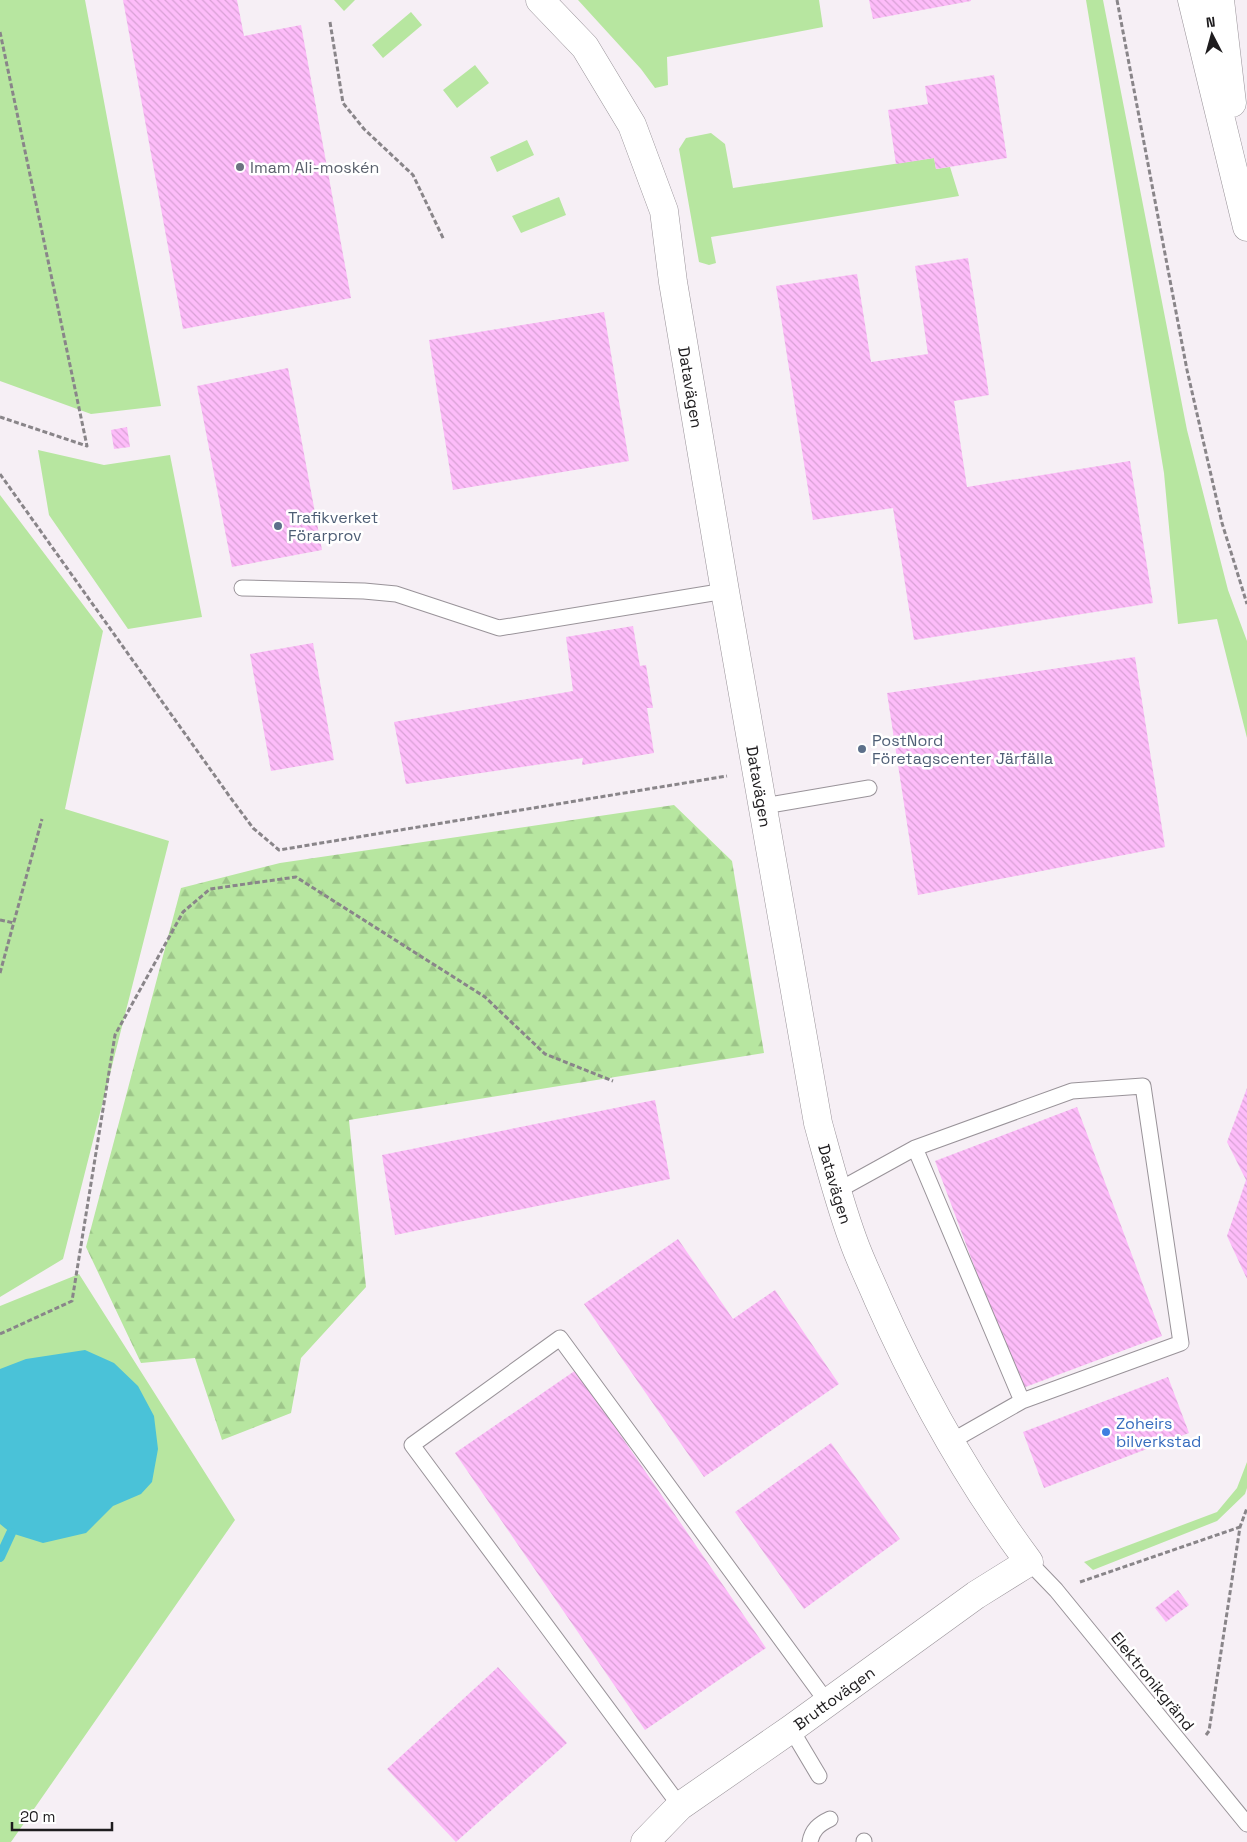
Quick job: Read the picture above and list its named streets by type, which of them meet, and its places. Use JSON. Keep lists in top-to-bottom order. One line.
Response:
{"streets":{"street":["Datavägen","Bruttovägen"],"lane":["Elektronikgränd"]},"crossings":[["Datavägen","Elektronikgränd"],["Datavägen","Bruttovägen"],["Elektronikgränd","Bruttovägen"]],"places":["Imam Ali-moskén","Trafikverket Förarprov","PostNord Företagscenter Järfälla","Zoheirs bilverkstad"],"scale_bar":"20 m","north":"top"}
